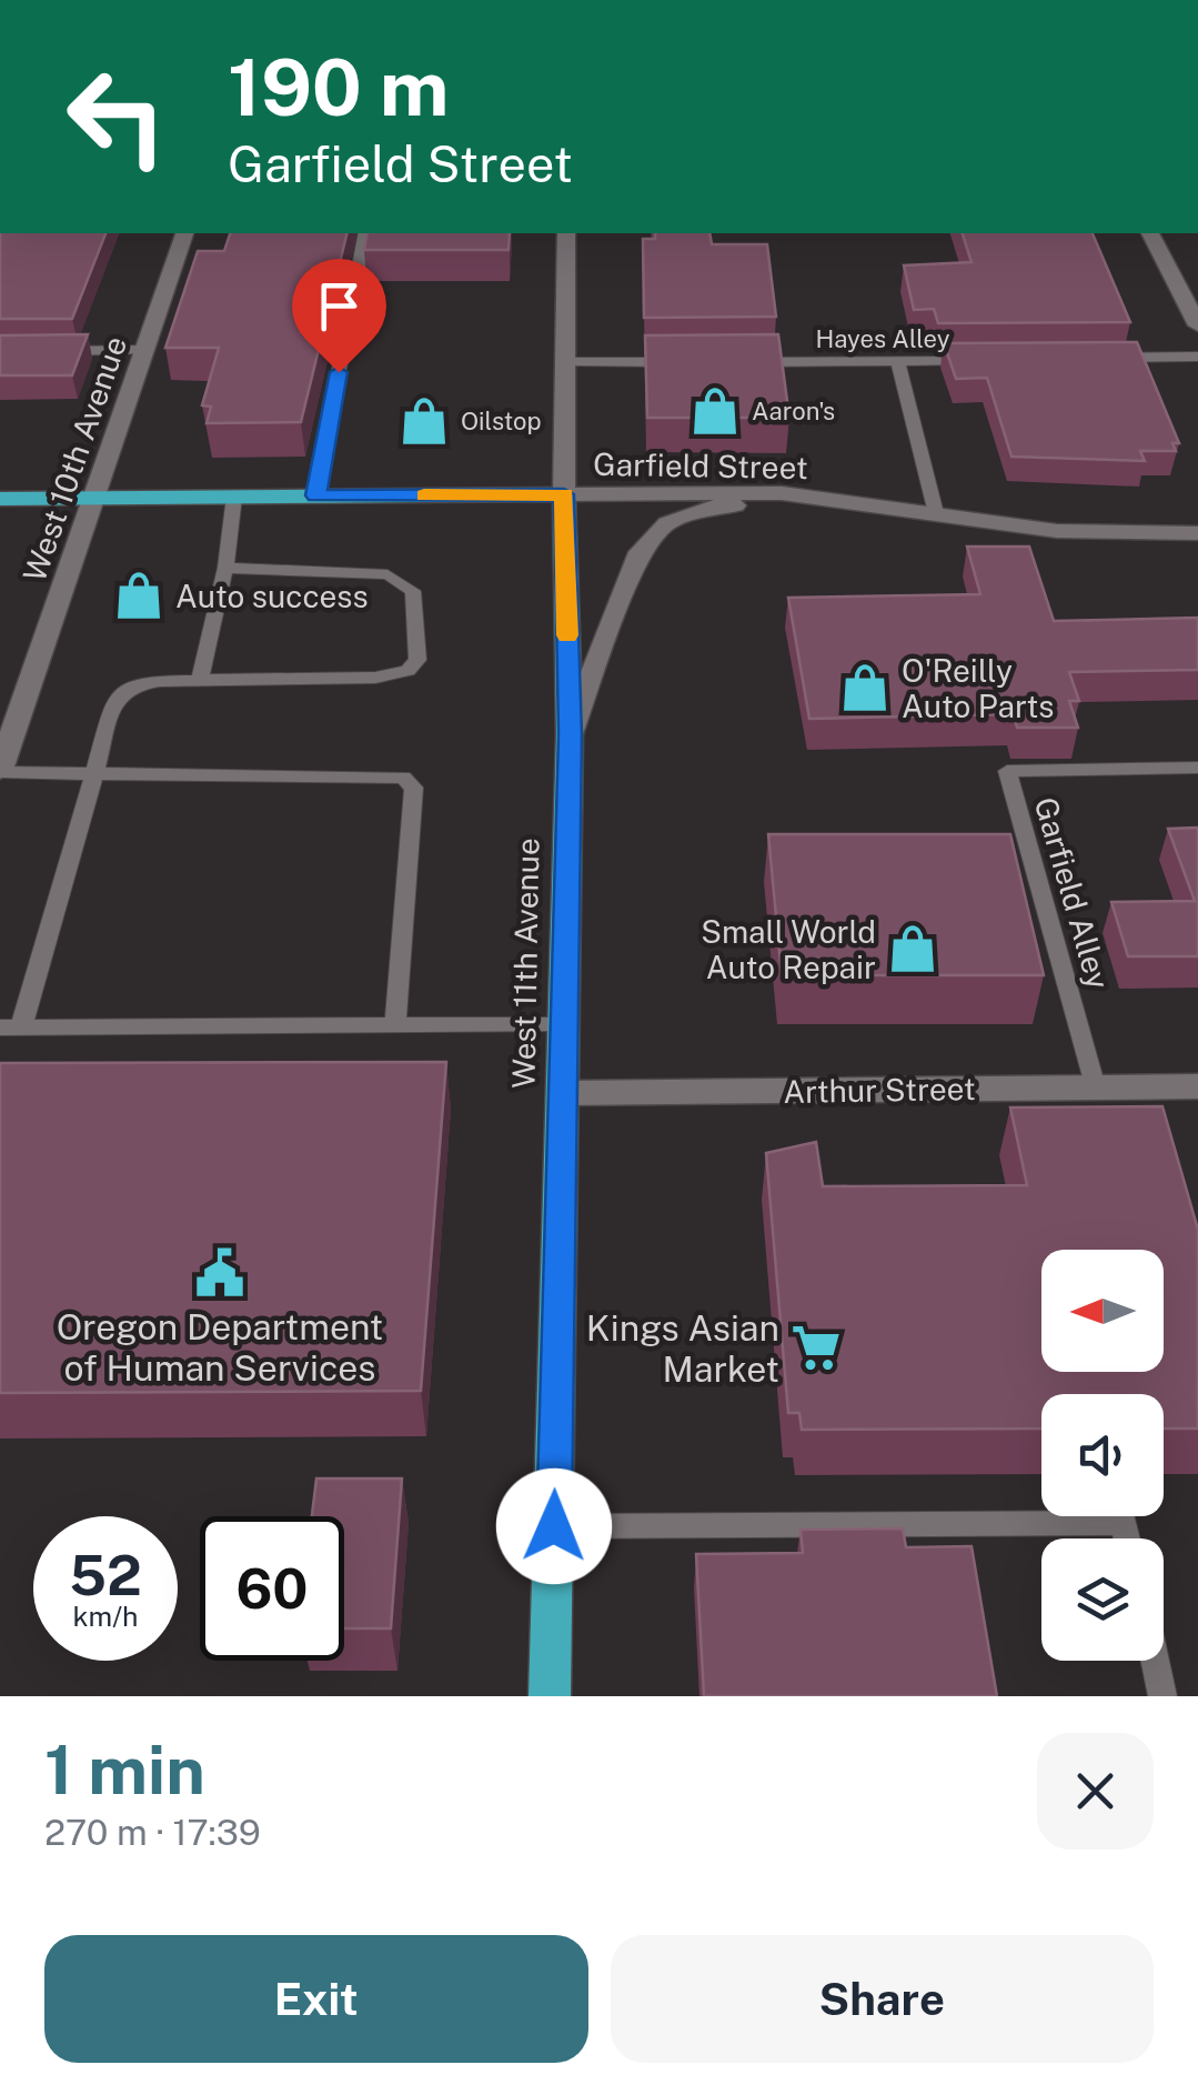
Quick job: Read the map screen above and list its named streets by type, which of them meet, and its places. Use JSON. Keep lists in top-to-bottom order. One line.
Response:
{"streets":{"main road":["West 10th Avenue","Garfield Street","West 11th Avenue","Arthur Street"],"lane":["Hayes Alley","Garfield Alley"]},"crossings":[["West 10th Avenue","Garfield Street"],["Garfield Street","West 11th Avenue"],["Garfield Alley","Arthur Street"],["West 11th Avenue","Arthur Street"]],"places":{"shop":["Aaron's","Oilstop","Auto success","O'Reilly Auto Parts","Small World Auto Repair"],"public building":["Oregon Department of Human Services"],"supermarket":["Kings Asian Market"]},"north":"left","page":{"turn":["190 m","Garfield Street"],"speed":"52 km/h","limit":"60","heading":["1 min","270 m · 17:39"],"buttons":["Exit","Share"]}}
